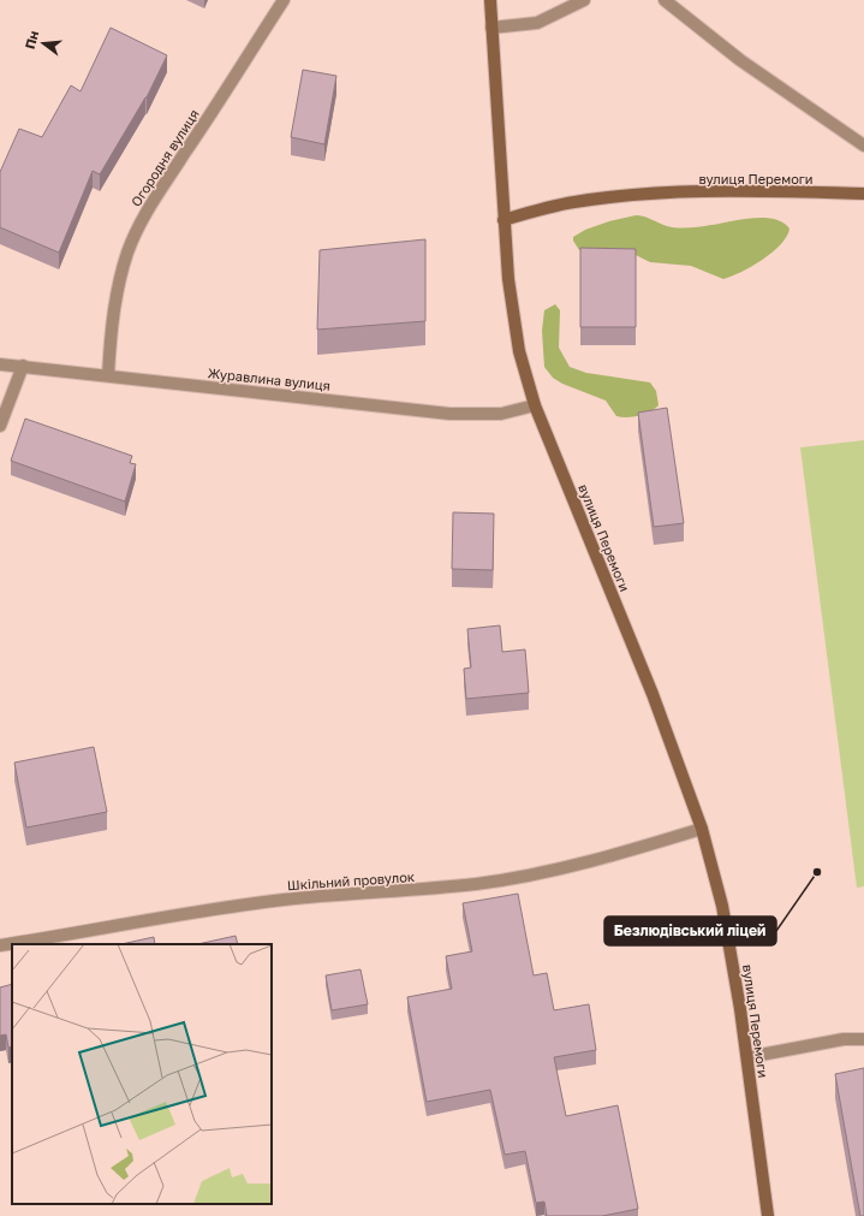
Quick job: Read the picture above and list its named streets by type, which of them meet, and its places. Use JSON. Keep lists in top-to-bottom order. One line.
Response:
{"streets":{"street":["Огородня вулиця","вулиця Перемоги","Журавлина вулиця","Шкільний провулок"]},"crossings":[["Огородня вулиця","Журавлина вулиця"],["вулиця Перемоги","Журавлина вулиця"],["вулиця Перемоги","Шкільний провулок"]],"places":["Безлюдівський ліцей"],"north":"left"}
